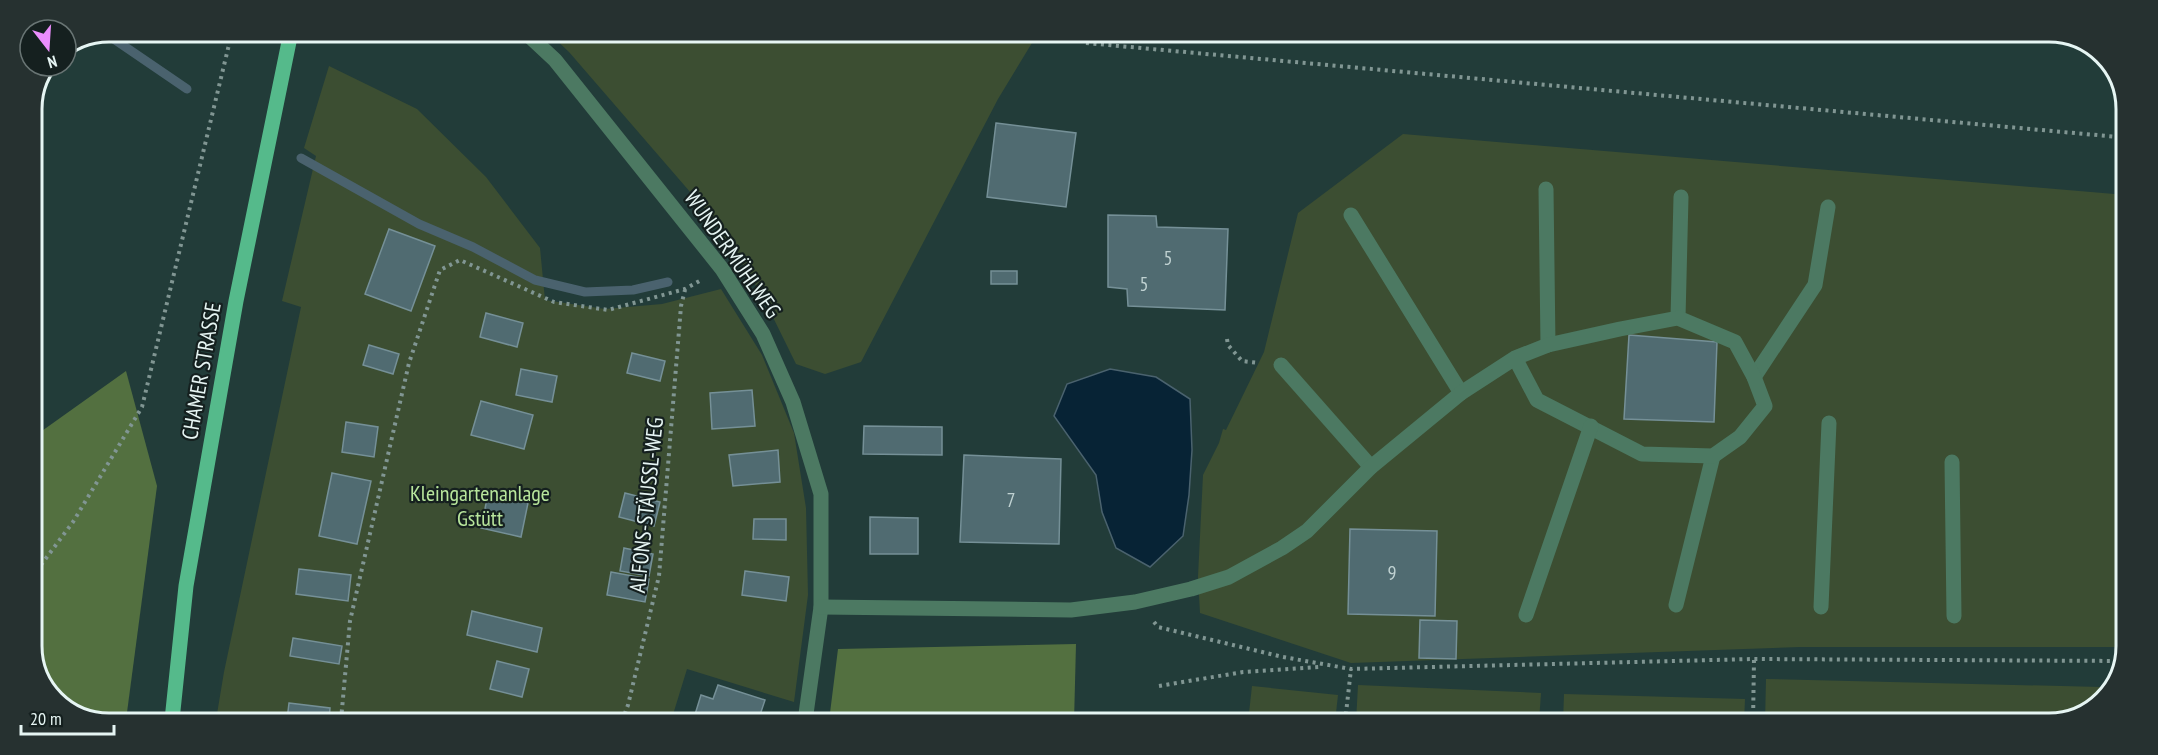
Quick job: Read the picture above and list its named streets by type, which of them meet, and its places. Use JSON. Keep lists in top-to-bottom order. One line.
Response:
{"streets":{"main road":["CHAMER STRASSE"],"street":["WUNDERMÜHLWEG"],"path":["ALFONS-STÄUSSL-WEG"]},"parks":["Kleingartenanlage Gstütt"],"house_numbers":["5","5","7","9"],"scale_bar":"20 m","north":"bottom"}
